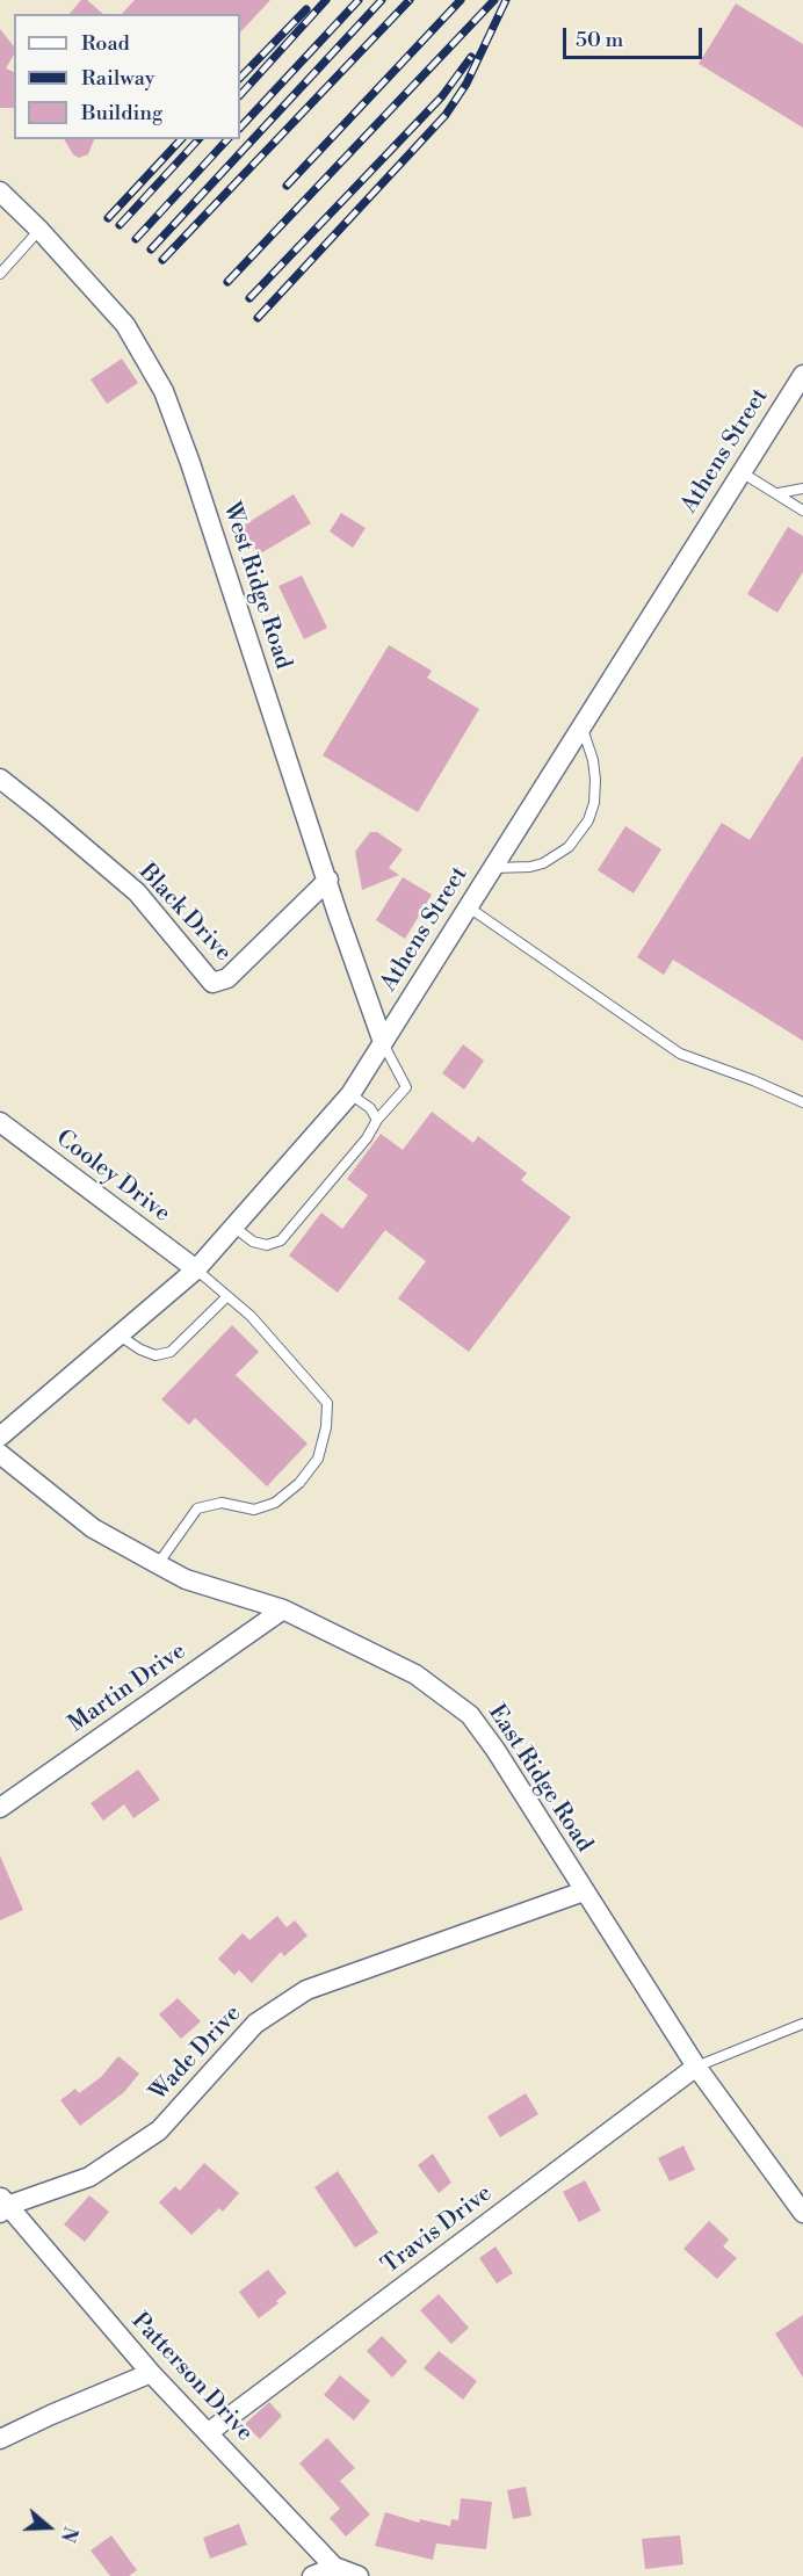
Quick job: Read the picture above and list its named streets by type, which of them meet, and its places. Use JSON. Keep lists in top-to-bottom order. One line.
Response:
{"streets":{"street":["Athens Street","West Ridge Road","Black Drive","Cooley Drive","Martin Drive","East Ridge Road","Wade Drive","Travis Drive","Patterson Drive"]},"crossings":[["Athens Street","West Ridge Road"],["Athens Street","Cooley Drive"],["West Ridge Road","Black Drive"],["Martin Drive","East Ridge Road"],["East Ridge Road","Wade Drive"],["East Ridge Road","Travis Drive"],["Wade Drive","Patterson Drive"],["Travis Drive","Patterson Drive"]],"legend":["Road","Railway","Building"],"scale_bar":"50 m","north":"right"}
